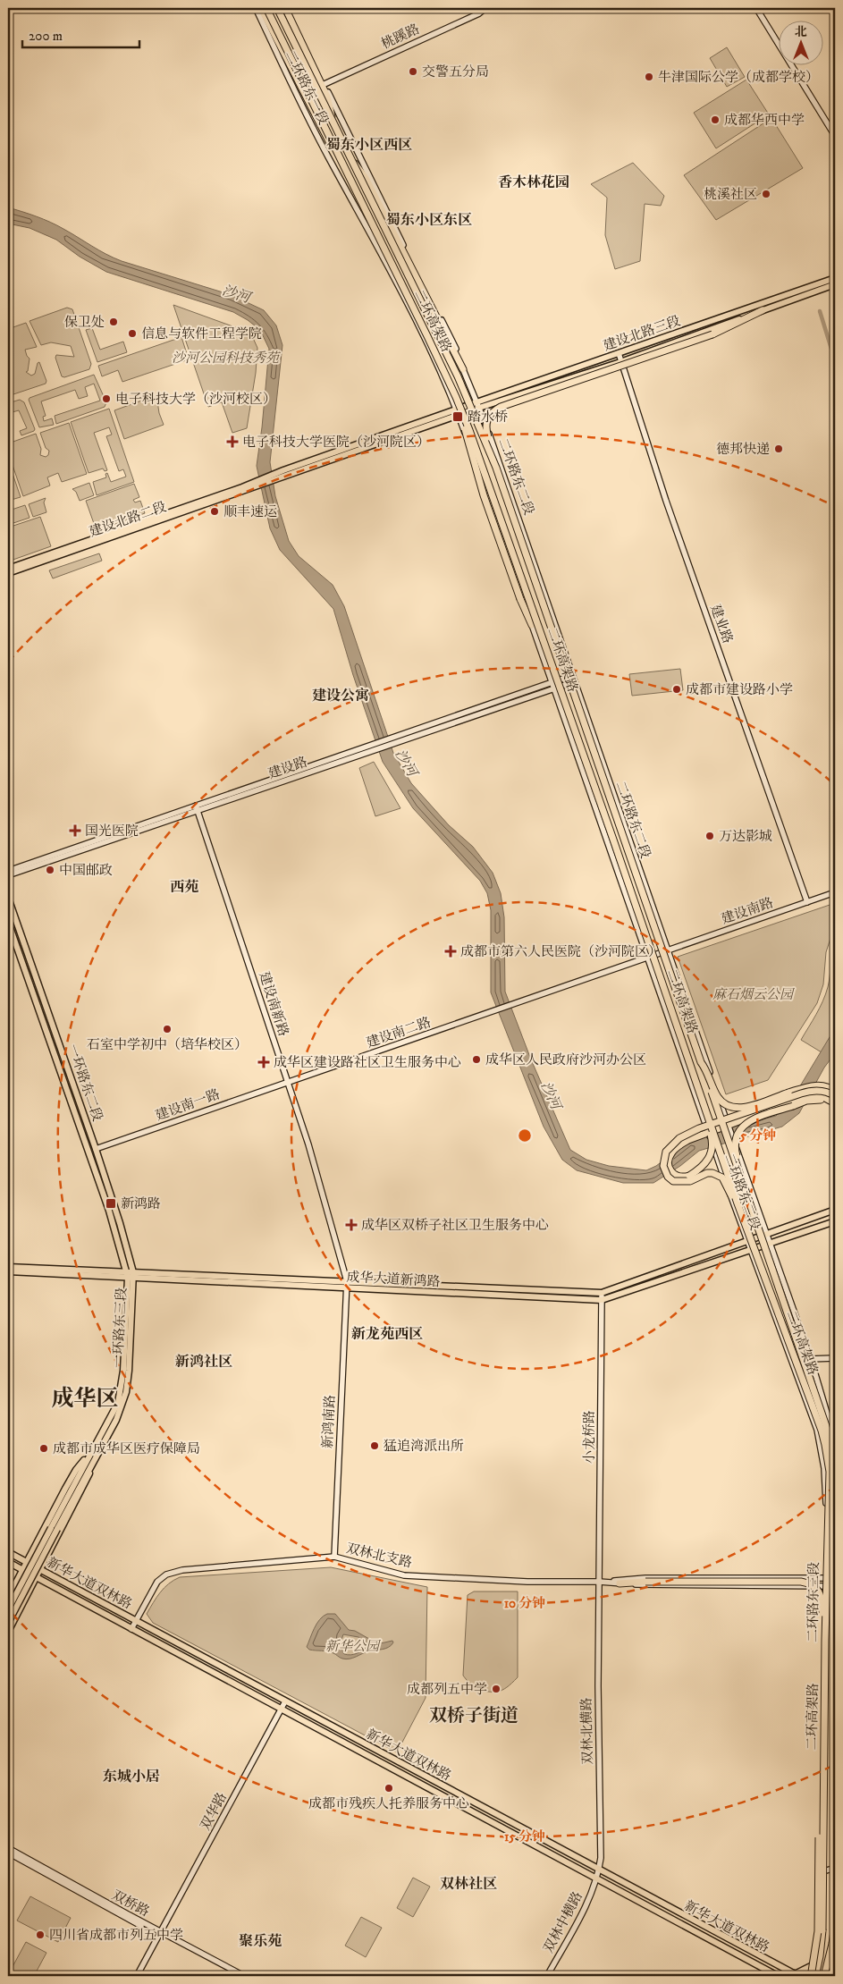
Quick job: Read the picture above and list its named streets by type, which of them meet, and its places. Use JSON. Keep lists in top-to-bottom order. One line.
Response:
{"streets":{"highway":["二环高架路"],"main road":["建设北路三段","建设北路二段","一环路东二段","成华大道新鸿路","一环路东三段","新华大道双林路"],"street":["桃蹊路","二环路东一段","二环路东二段","建业路","建设路","建设南路","建设南新路","建设南二路","建设南一路","新鸿南路","小龙桥路","双林北支路","二环路东三段","双林北横路","双华路","双桥路","双林中横路"]},"crossings":[["桃蹊路","二环路东一段"],["二环路东一段","建设北路三段"],["二环路东一段","二环路东二段"],["二环路东一段","建设北路二段"],["二环高架路","二环路东三段"],["建设北路三段","二环路东二段"],["建设北路三段","建设北路二段"],["建设北路三段","建业路"],["二环路东二段","建设北路二段"],["二环路东二段","建设路"],["二环路东二段","建设南路"],["二环路东二段","成华大道新鸿路"],["二环路东二段","二环路东三段"],["建业路","建设南路"],["建设路","建设南新路"],["建设南路","建设南二路"],["建设南新路","建设南二路"],["建设南新路","建设南一路"],["建设南新路","成华大道新鸿路"],["建设南新路","新鸿南路"],["建设南二路","建设南一路"],["一环路东二段","建设南一路"],["一环路东二段","成华大道新鸿路"],["一环路东二段","一环路东三段"],["成华大道新鸿路","一环路东三段"],["成华大道新鸿路","新鸿南路"],["成华大道新鸿路","小龙桥路"],["成华大道新鸿路","二环路东三段"],["新鸿南路","双林北支路"],["小龙桥路","双林北支路"],["小龙桥路","双林北横路"],["双林北支路","新华大道双林路"],["双林北支路","双林北横路"],["新华大道双林路","双林北横路"],["新华大道双林路","双华路"],["新华大道双林路","双林中横路"],["双林北横路","双林中横路"],["双华路","双桥路"]],"districts":["蜀东小区西区","香木林花园","蜀东小区东区","建设公寓","西苑","新龙苑西区","新鸿社区","成华区","双桥子街道","东城小居","双林社区","聚乐苑"],"water":["沙河"],"parks":["沙河公园科技秀苑","麻石烟云公园","新华公园"],"places":{"other":["交警五分局","牛津国际公学（成都学校）","成都华西中学","桃溪社区","保卫处","信息与软件工程学院","电子科技大学（沙河校区）","德邦快递","顺丰速运","成都市建设路小学","万达影城","中国邮政","石室中学初中（培华校区）","成华区人民政府沙河办公区","猛追湾派出所","成都市成华区医疗保障局","成都列五中学","成都市残疾人托养服务中心","四川省成都市列五中学"],"transit":["踏水桥","新鸿路"],"health":["电子科技大学医院（沙河院区）","国光医院","成都市第六人民医院（沙河院区）","成华区建设路社区卫生服务中心","成华区双桥子社区卫生服务中心"]},"scale_bar":"200 m","north":"top","rings":["5 分钟","10 分钟","15 分钟"]}
